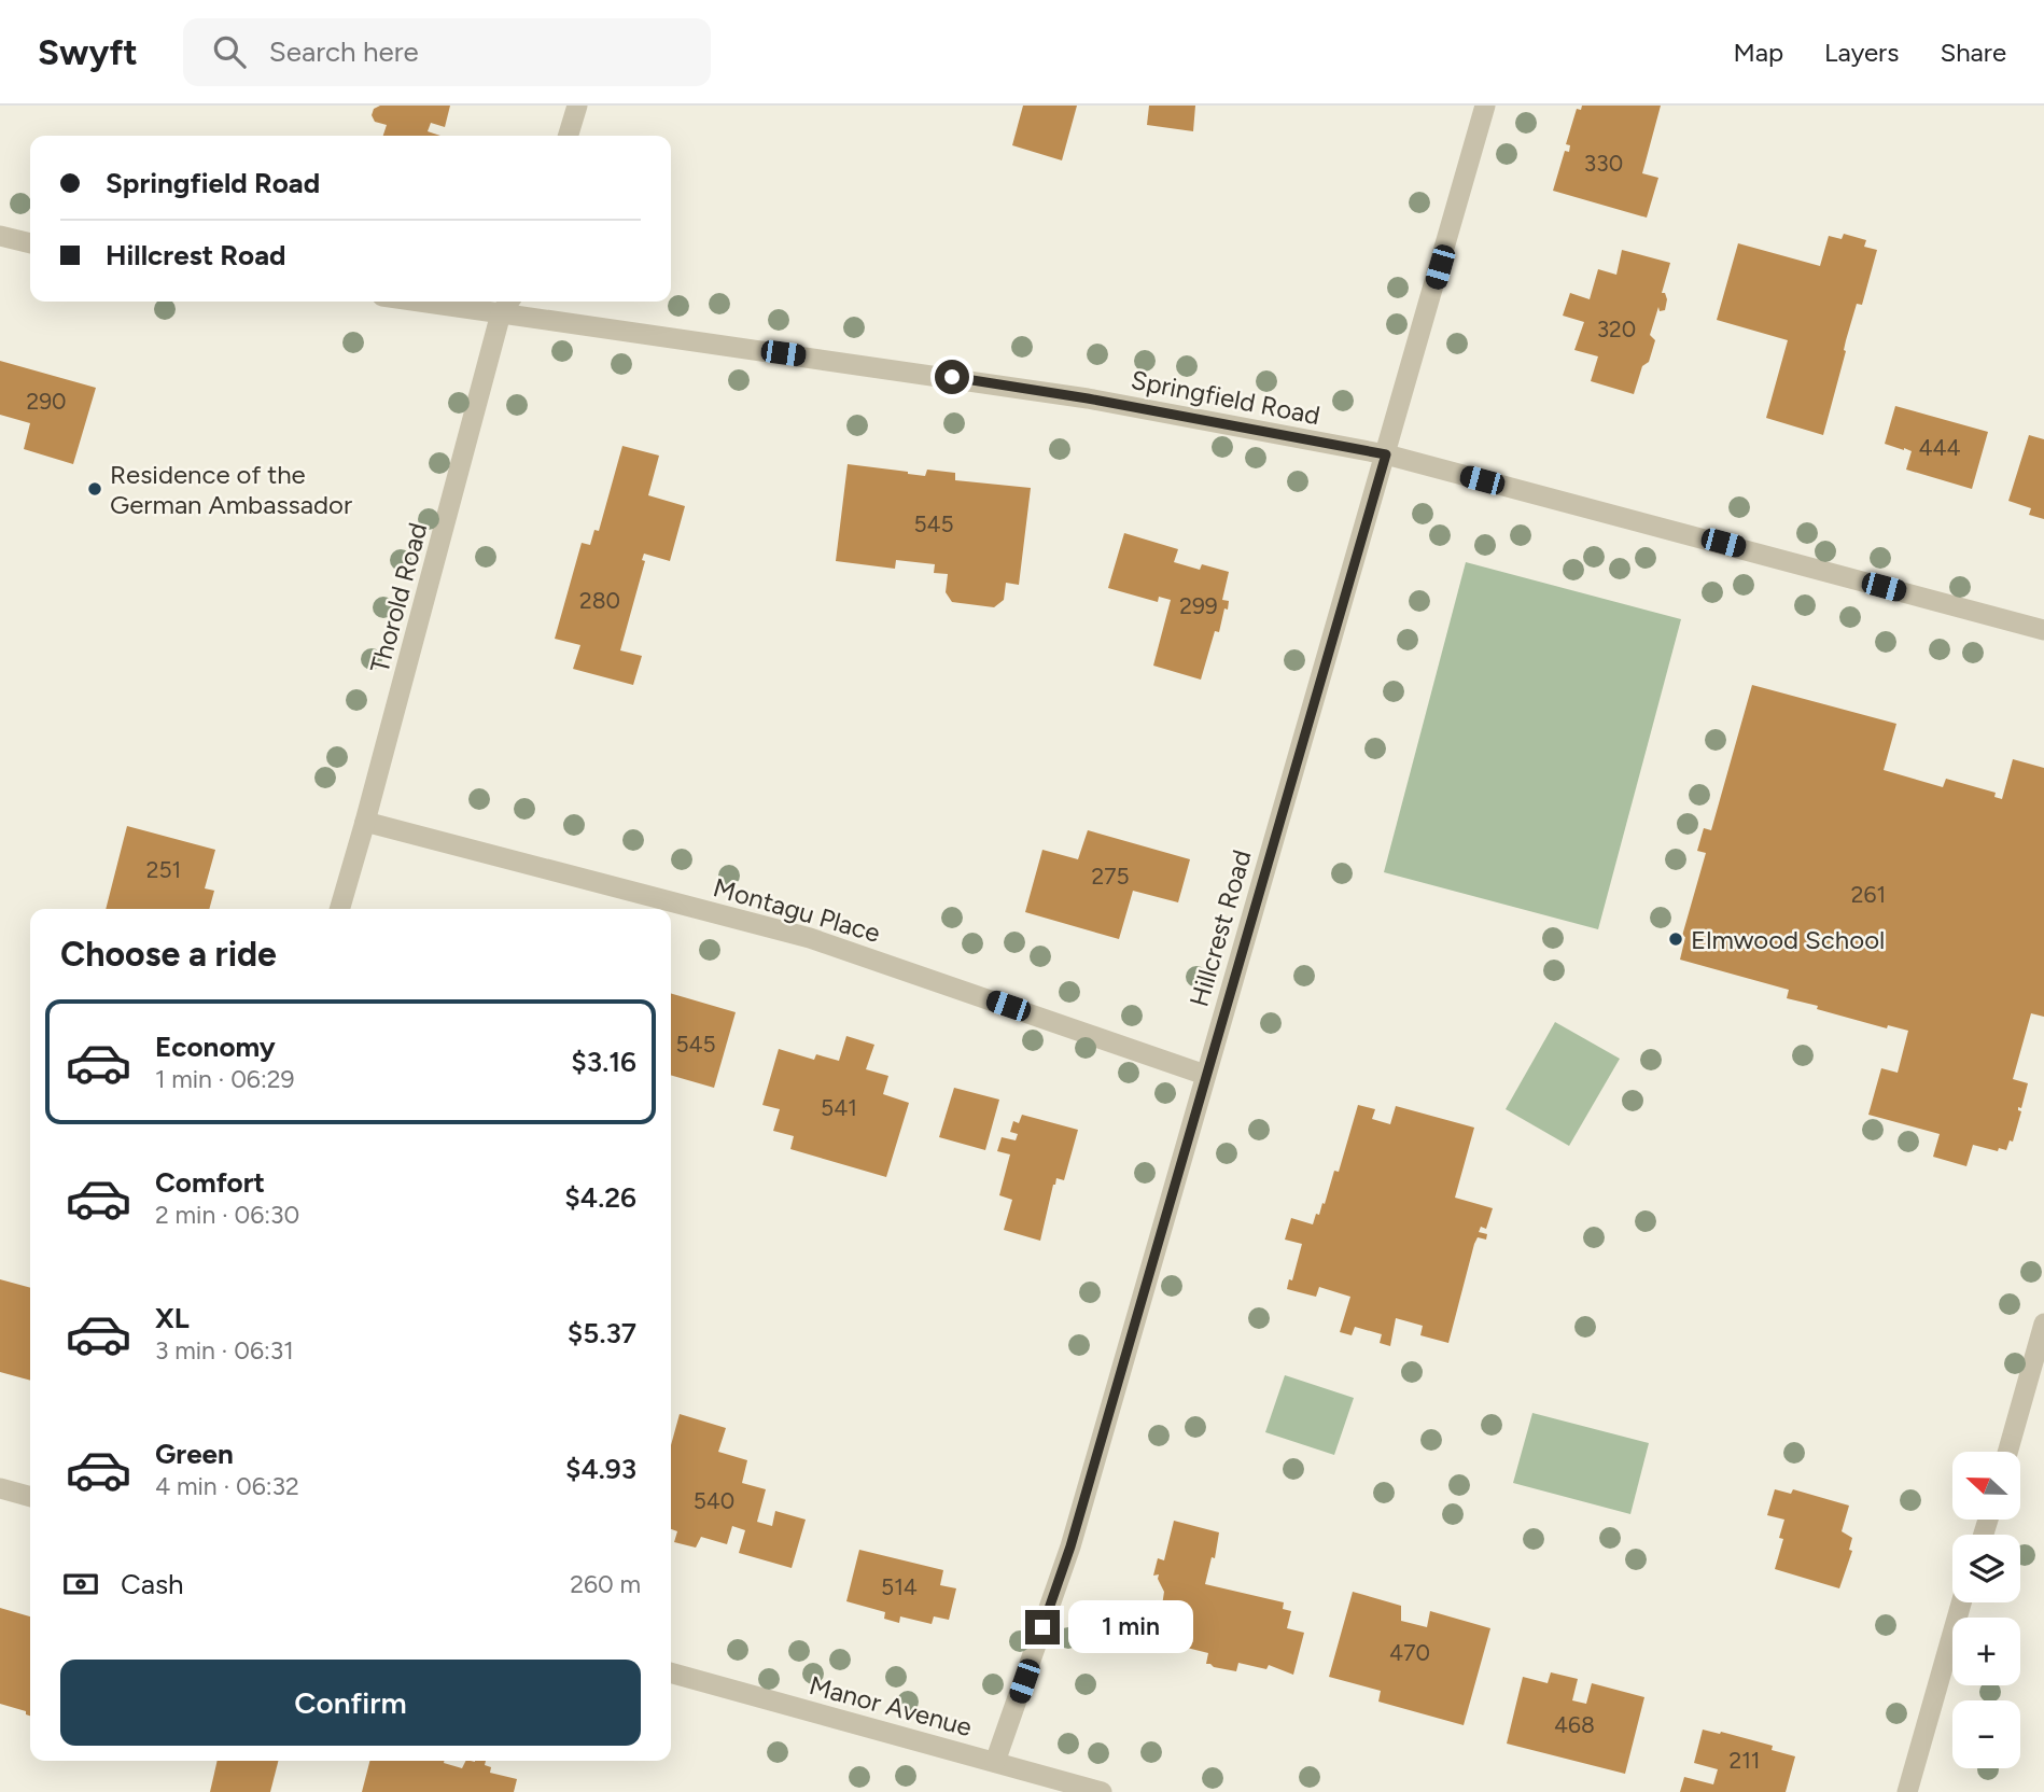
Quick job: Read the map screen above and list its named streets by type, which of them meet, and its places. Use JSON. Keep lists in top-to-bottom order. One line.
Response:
{"streets":{"street":["Springfield Road","Thorold Road","Montagu Place","Hillcrest Road","Manor Avenue"]},"crossings":[["Springfield Road","Thorold Road"],["Springfield Road","Hillcrest Road"],["Thorold Road","Montagu Place"],["Montagu Place","Hillcrest Road"],["Hillcrest Road","Manor Avenue"]],"places":["Residence of the German Ambassador","Elmwood School"],"house_numbers":["330","320","290","444","545","280","299","251","275","261","545","541","540","514","470","468","211"],"north":"left","page":{"header":"Swyft","search":"Search here","nav":["Map","Layers","Share"],"banner":["Springfield Road","Hillcrest Road"],"heading":"Choose a ride","list":[{"name":"Economy","note":"1 min · 06:29","value":"$3.16"},{"name":"Comfort","note":"2 min · 06:30","value":"$4.26"},{"name":"XL","note":"3 min · 06:31","value":"$5.37"},{"name":"Green","note":"4 min · 06:32","value":"$4.93"}],"map_buttons":["+","−"],"pay":["Cash","260 m"],"bubble":"1 min","buttons":"Confirm"}}
